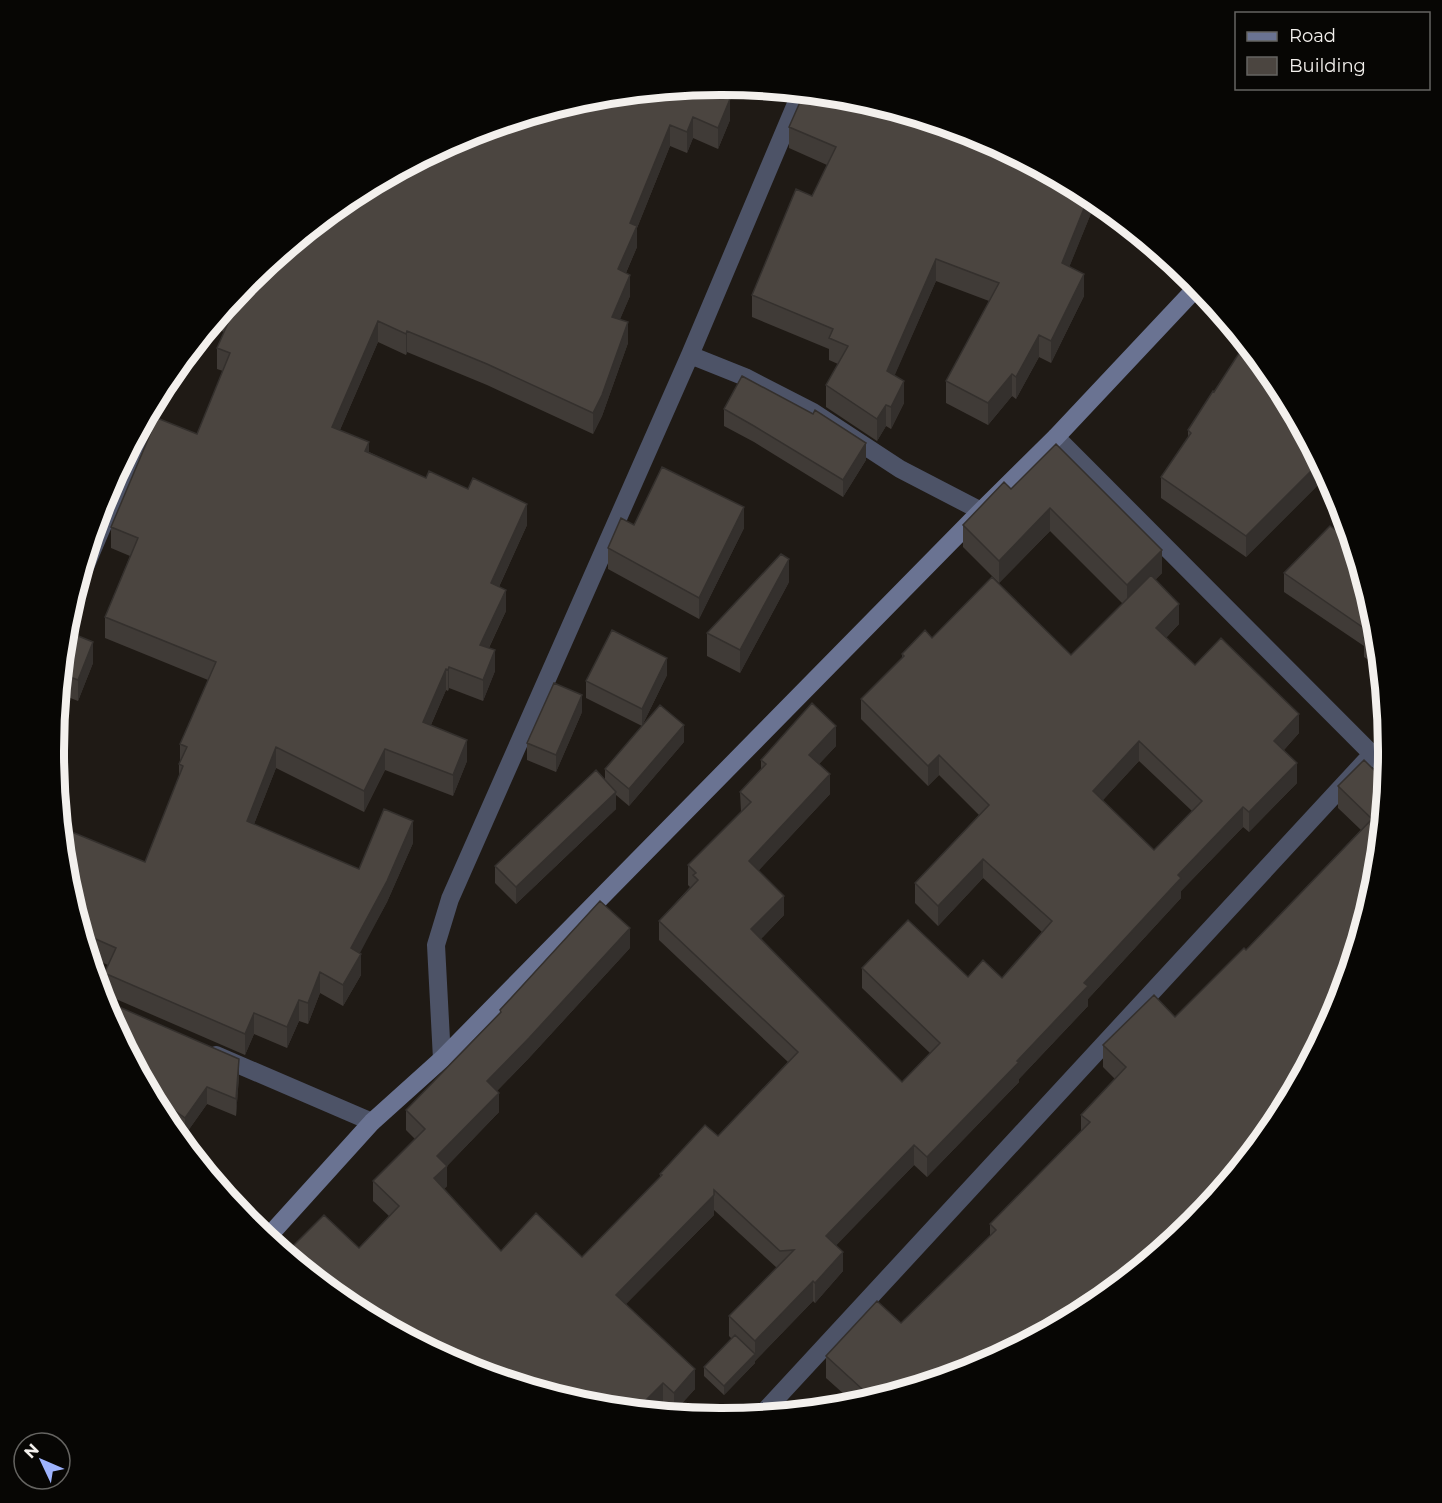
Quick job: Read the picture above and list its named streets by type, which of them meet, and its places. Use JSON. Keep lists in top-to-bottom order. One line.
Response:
{"legend":["Road","Building"],"north":"top left"}
